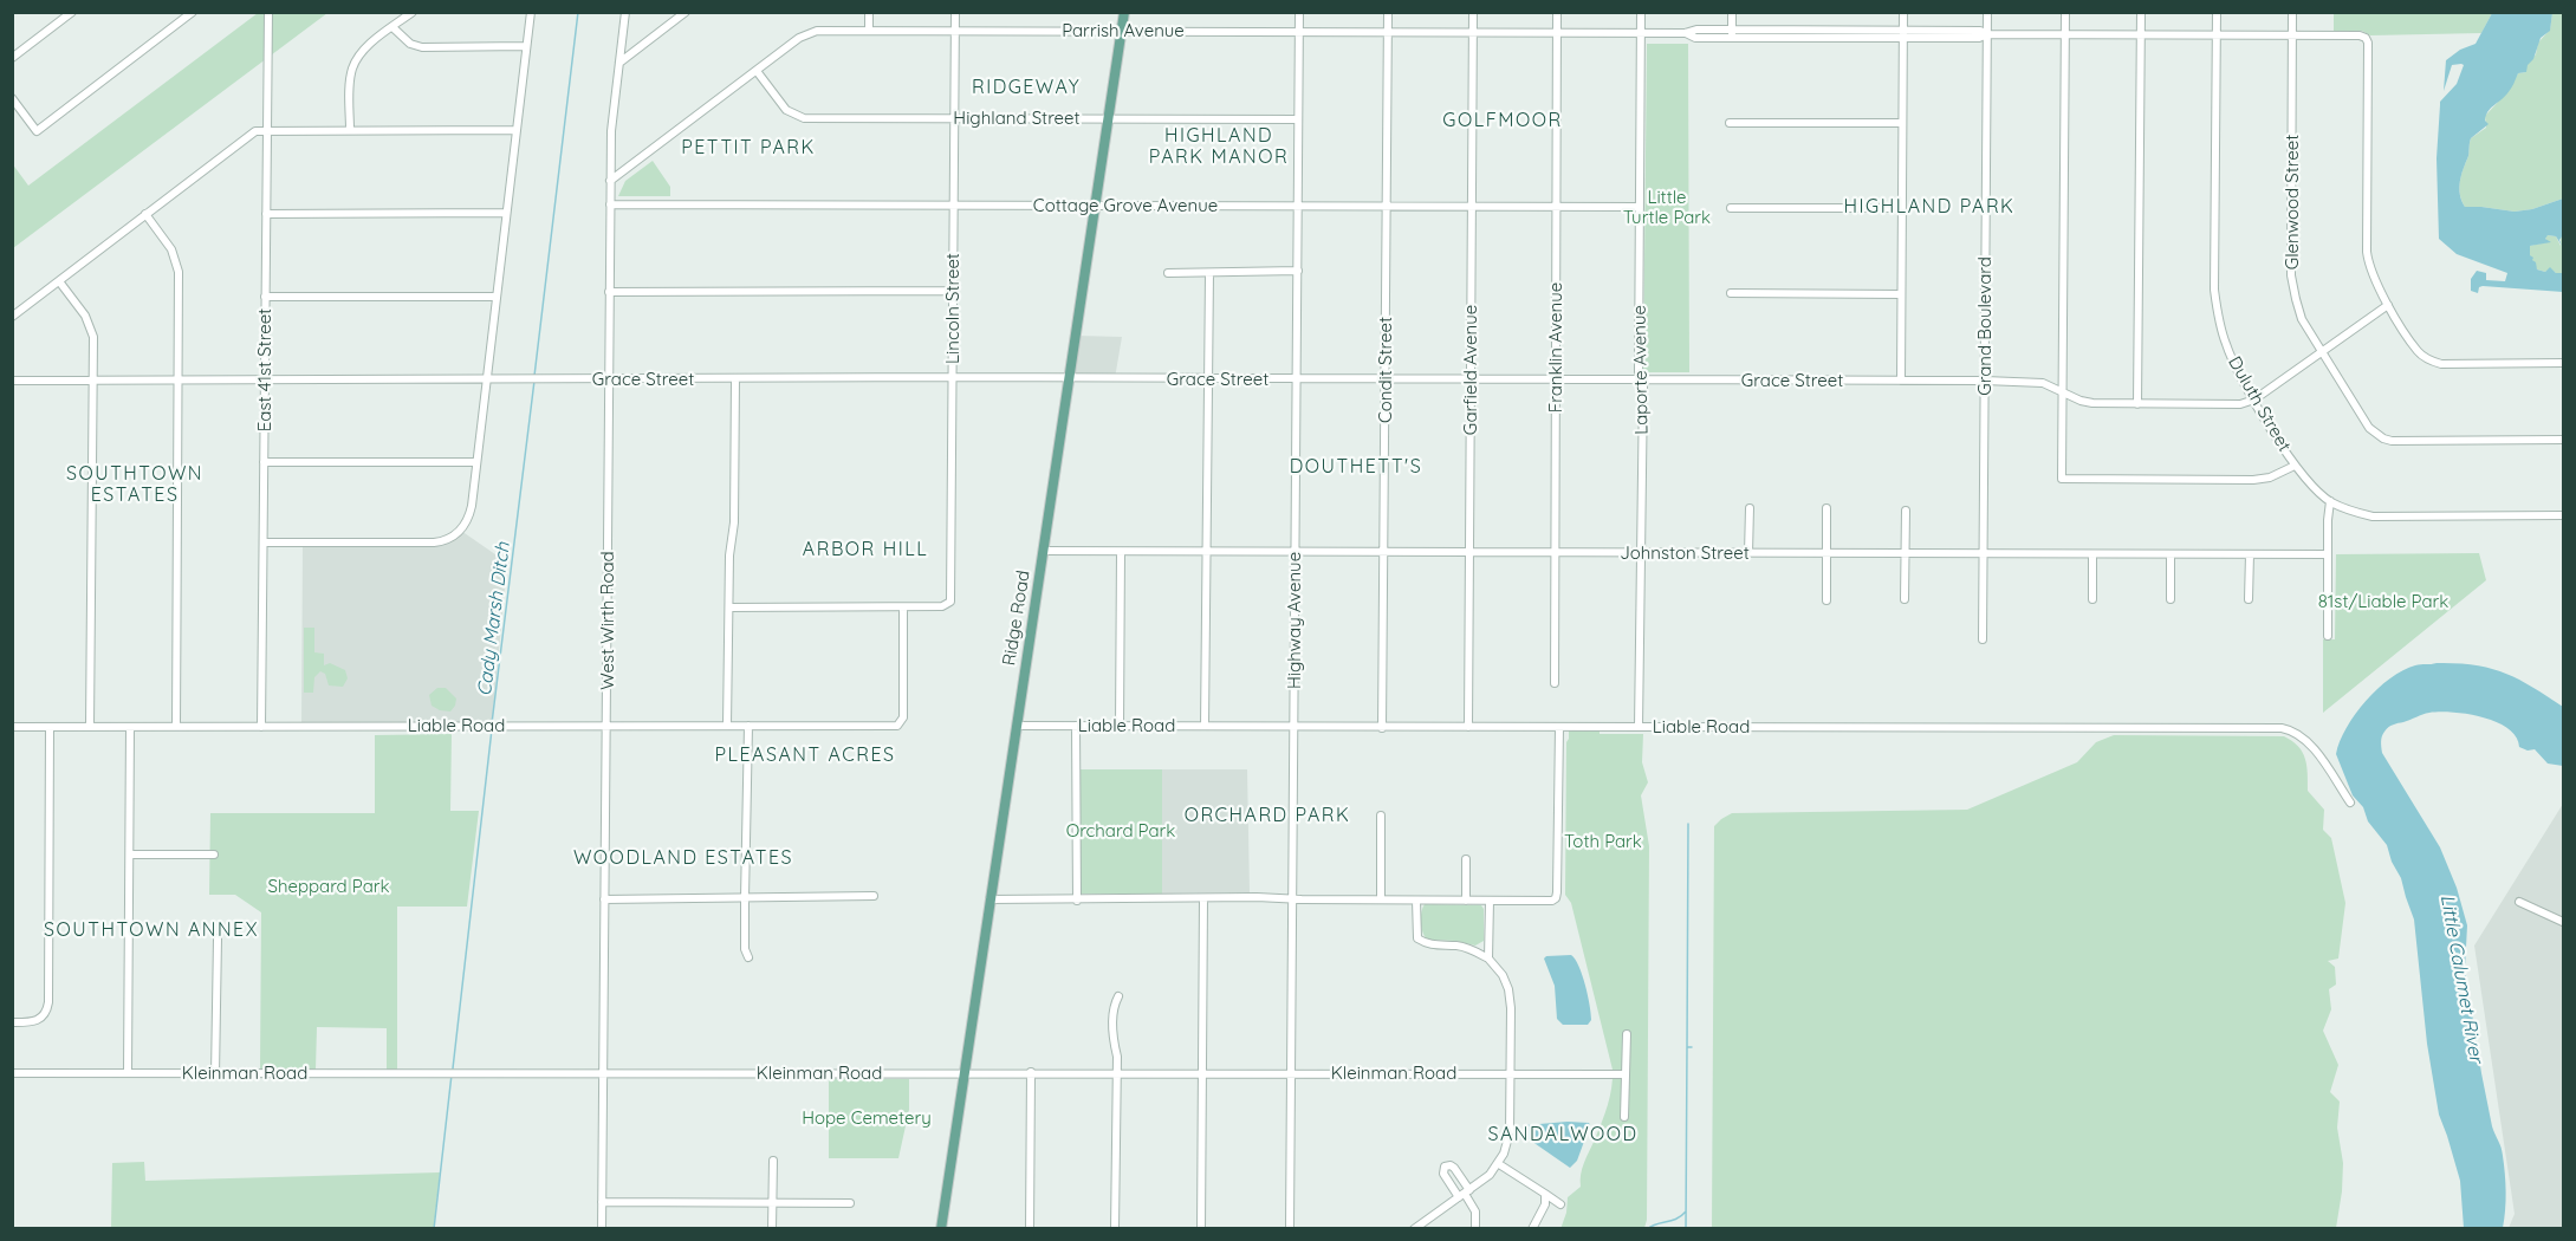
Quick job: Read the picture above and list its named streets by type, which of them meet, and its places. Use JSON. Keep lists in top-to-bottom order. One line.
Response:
{"streets":{"main road":["Ridge Road"],"street":["Parrish Avenue","Highland Street","Glenwood Street","Cottage Grove Avenue","Lincoln Street","Grand Boulevard","Franklin Avenue","East 41st Street","Condit Street","Garfield Avenue","Laporte Avenue","Grace Street","Duluth Street","Johnston Street","West Wirth Road","Highway Avenue","Liable Road","Kleinman Road"]},"crossings":[["Parrish Avenue","Highland Street"],["Parrish Avenue","Glenwood Street"],["Parrish Avenue","Lincoln Street"],["Parrish Avenue","Grand Boulevard"],["Parrish Avenue","Franklin Avenue"],["Parrish Avenue","Condit Street"],["Parrish Avenue","Garfield Avenue"],["Parrish Avenue","Laporte Avenue"],["Parrish Avenue","Grace Street"],["Parrish Avenue","Duluth Street"],["Parrish Avenue","Ridge Road"],["Parrish Avenue","West Wirth Road"],["Parrish Avenue","Highway Avenue"],["Highland Street","Lincoln Street"],["Highland Street","Ridge Road"],["Highland Street","Highway Avenue"],["Glenwood Street","Grace Street"],["Cottage Grove Avenue","Lincoln Street"],["Cottage Grove Avenue","Franklin Avenue"],["Cottage Grove Avenue","Condit Street"],["Cottage Grove Avenue","Garfield Avenue"],["Cottage Grove Avenue","Laporte Avenue"],["Cottage Grove Avenue","Ridge Road"],["Cottage Grove Avenue","West Wirth Road"],["Cottage Grove Avenue","Highway Avenue"],["Lincoln Street","Grace Street"],["Lincoln Street","Liable Road"],["Grand Boulevard","Grace Street"],["Grand Boulevard","Johnston Street"],["Franklin Avenue","Grace Street"],["Franklin Avenue","Johnston Street"],["East 41st Street","Grace Street"],["East 41st Street","Liable Road"],["Condit Street","Grace Street"],["Condit Street","Johnston Street"],["Condit Street","Liable Road"],["Garfield Avenue","Grace Street"],["Garfield Avenue","Johnston Street"],["Garfield Avenue","Liable Road"],["Laporte Avenue","Grace Street"],["Laporte Avenue","Johnston Street"],["Laporte Avenue","Liable Road"],["Grace Street","Duluth Street"],["Grace Street","Ridge Road"],["Grace Street","West Wirth Road"],["Grace Street","Highway Avenue"],["Johnston Street","Ridge Road"],["Johnston Street","Highway Avenue"],["Ridge Road","Liable Road"],["Ridge Road","Kleinman Road"],["West Wirth Road","Liable Road"],["West Wirth Road","Kleinman Road"],["Highway Avenue","Liable Road"],["Highway Avenue","Kleinman Road"]],"districts":["RIDGEWAY","GOLFMOOR","HIGHLAND PARK MANOR","PETTIT PARK","HIGHLAND PARK","DOUTHETT'S","SOUTHTOWN ESTATES","ARBOR HILL","PLEASANT ACRES","ORCHARD PARK","WOODLAND ESTATES","SOUTHTOWN ANNEX","SANDALWOOD"],"water":["Cady Marsh Ditch","Little Calumet River"],"parks":["Little Turtle Park","81st/Liable Park","Orchard Park","Toth Park","Sheppard Park","Hope Cemetery"]}
